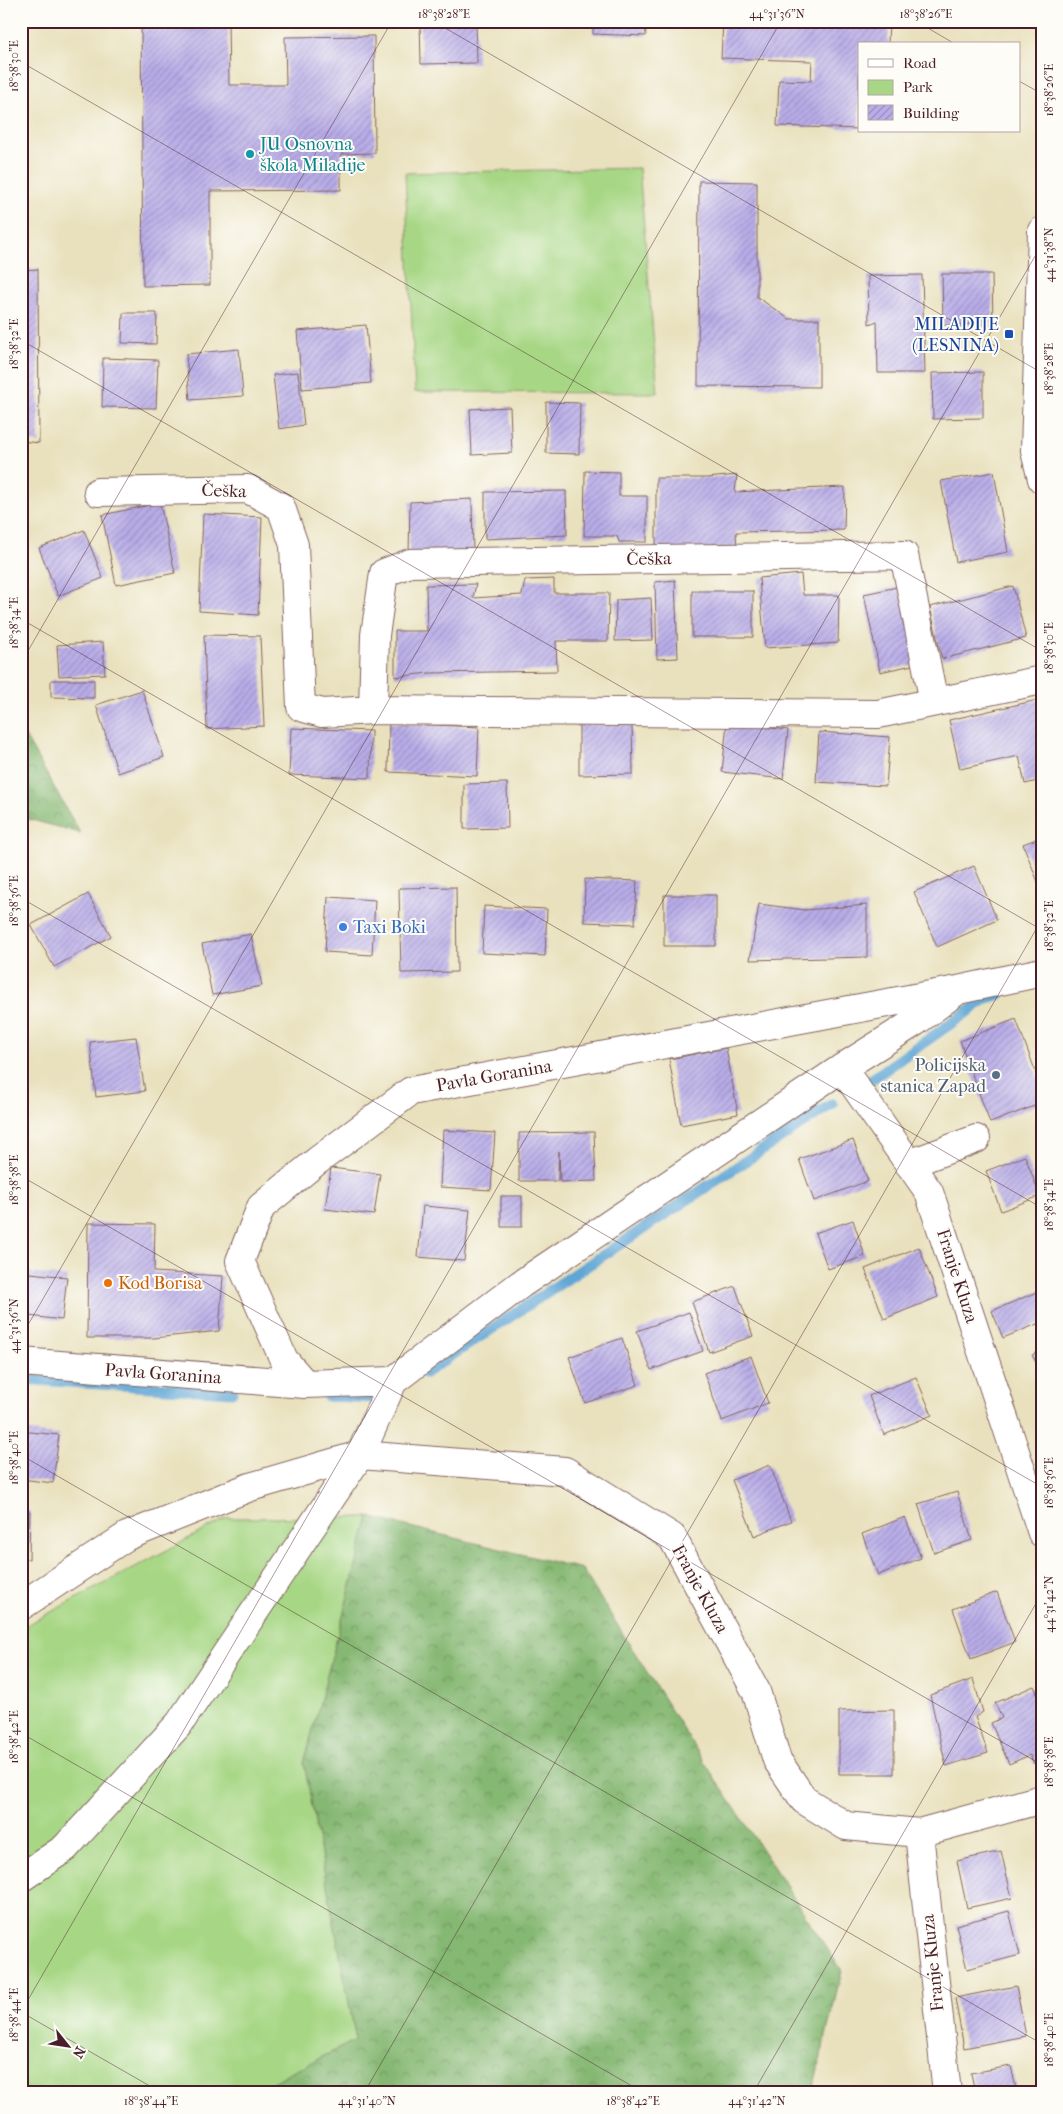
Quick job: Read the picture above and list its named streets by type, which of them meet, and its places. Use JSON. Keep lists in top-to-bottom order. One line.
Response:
{"streets":{"street":["Češka","Pavla Goranina","Franje Kluza"]},"crossings":[["Pavla Goranina","Franje Kluza"]],"places":{"other":["JU Osnovna škola Miladije","Taxi Boki","Policijska stanica Zapad","Kod Borisa"],"transit":["MILADIJE (LESNINA)"]},"legend":["Road","Park","Building"],"north":"bottom right","coordinates":["18°38'28\"E","44°31'36\"N","18°38'26\"E","18°38'30\"E","44°31'38\"N","18°38'32\"E","18°38'34\"E","18°38'36\"E","18°38'38\"E","18°38'40\"E","44°31'42\"N","18°38'42\"E","18°38'44\"E","44°31'40\"N"]}
